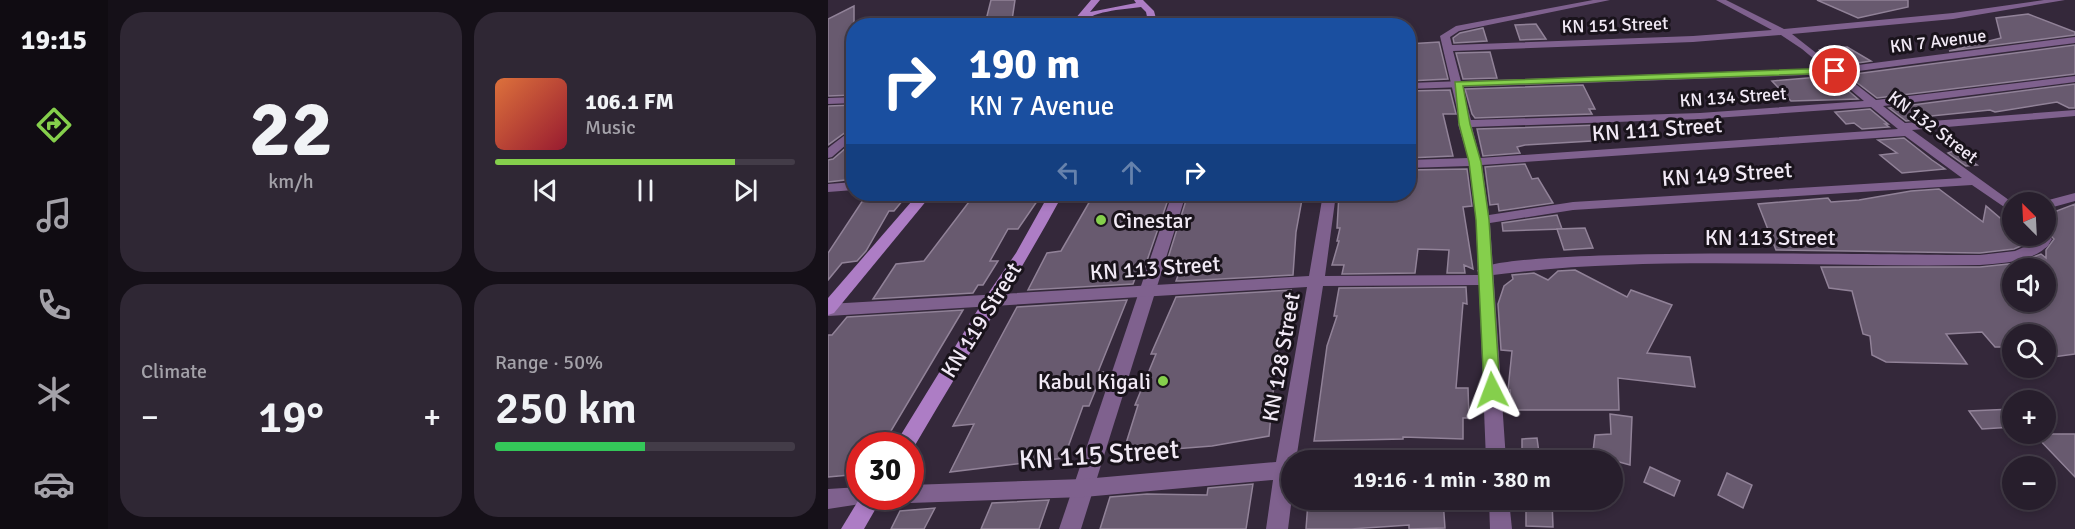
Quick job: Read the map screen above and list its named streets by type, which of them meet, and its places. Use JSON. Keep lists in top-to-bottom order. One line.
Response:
{"streets":{"main road":["KN 119 Street"],"street":["KN 151 Street","KN 7 Avenue","KN 134 Street","KN 132 Street","KN 111 Street","KN 149 Street","KN 113 Street","KN 128 Street","KN 115 Street"]},"crossings":[["KN 151 Street","KN 132 Street"],["KN 7 Avenue","KN 132 Street"],["KN 134 Street","KN 132 Street"],["KN 132 Street","KN 111 Street"],["KN 132 Street","KN 149 Street"],["KN 113 Street","KN 119 Street"],["KN 113 Street","KN 128 Street"]],"places":["Cinestar","Kabul Kigali"],"north":"top left","page":{"tabs":"19:15","tile":[["22","km/h"],"Climate",["Range · 50%","250 km"]],"turn":["190 m","KN 7 Avenue"],"song":["106.1 FM","Music"],"map_buttons":["+","−"],"heat":["−","19°","+"],"limit":"30","trip":"19:16 · 1 min · 380 m"}}
